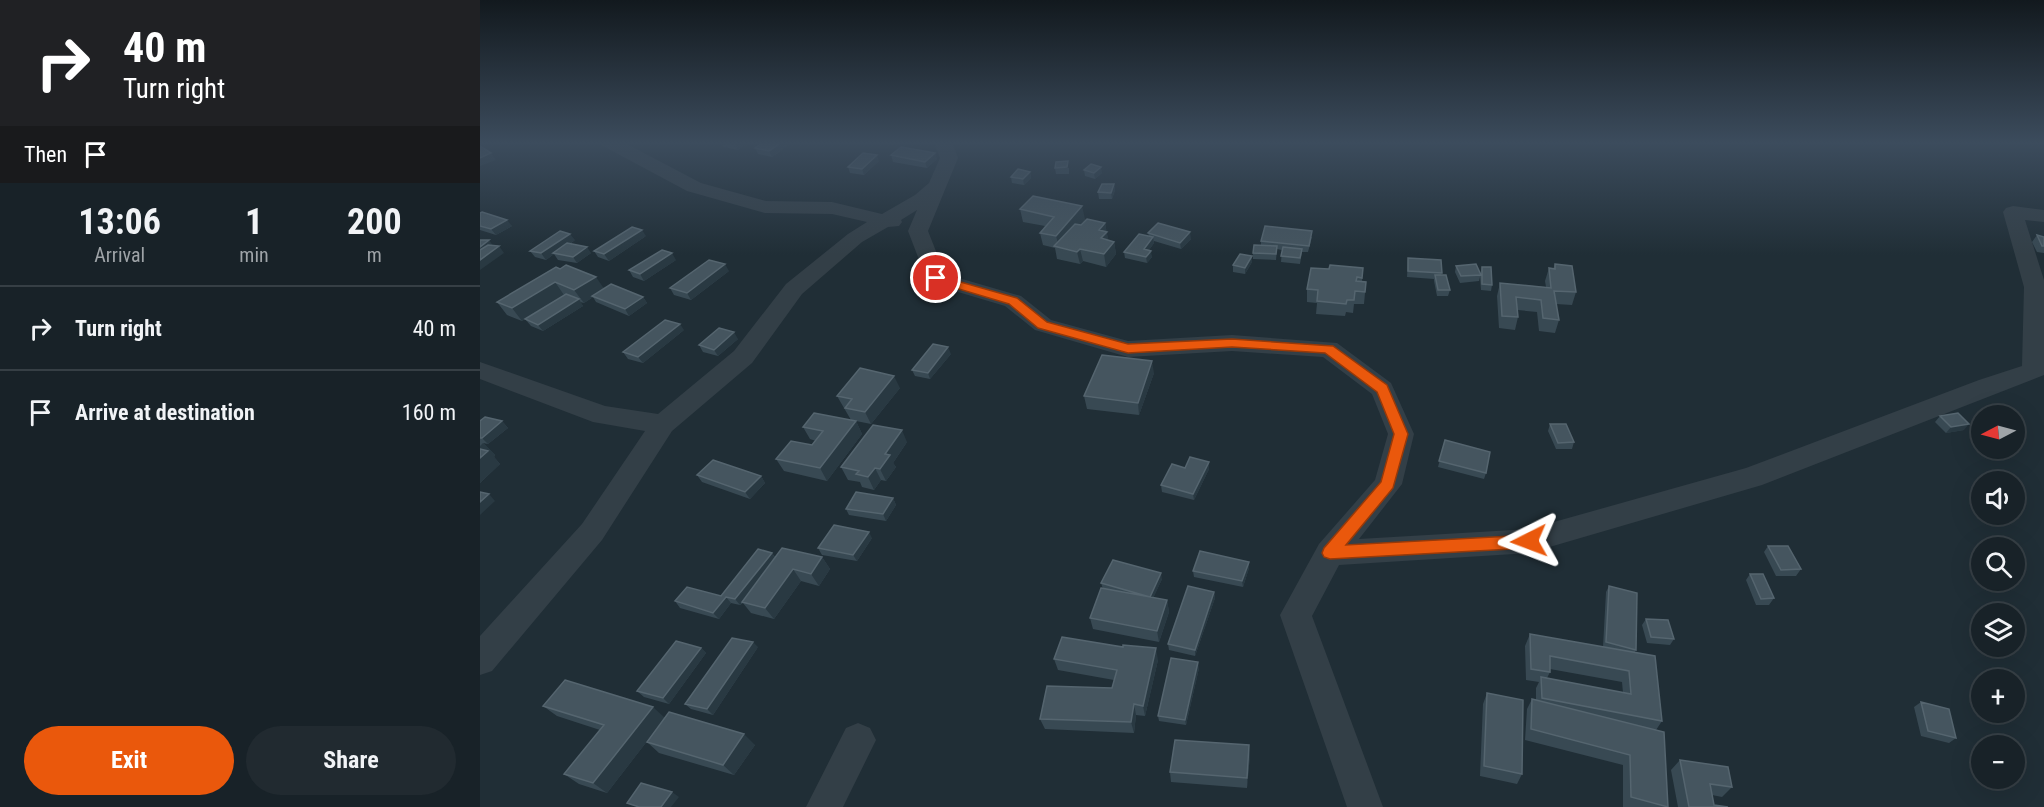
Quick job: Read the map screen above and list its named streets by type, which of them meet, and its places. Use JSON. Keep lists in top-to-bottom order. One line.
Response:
{"north":"left","page":{"turn":["40 m","Turn right"],"then":"Then","eta":["13:06","Arrival","1","min","200","m"],"list":[{"name":"Turn right","value":"40 m"},{"name":"Arrive at destination","value":"160 m"}],"map_buttons":["+","−"],"buttons":["Exit","Share"]}}
